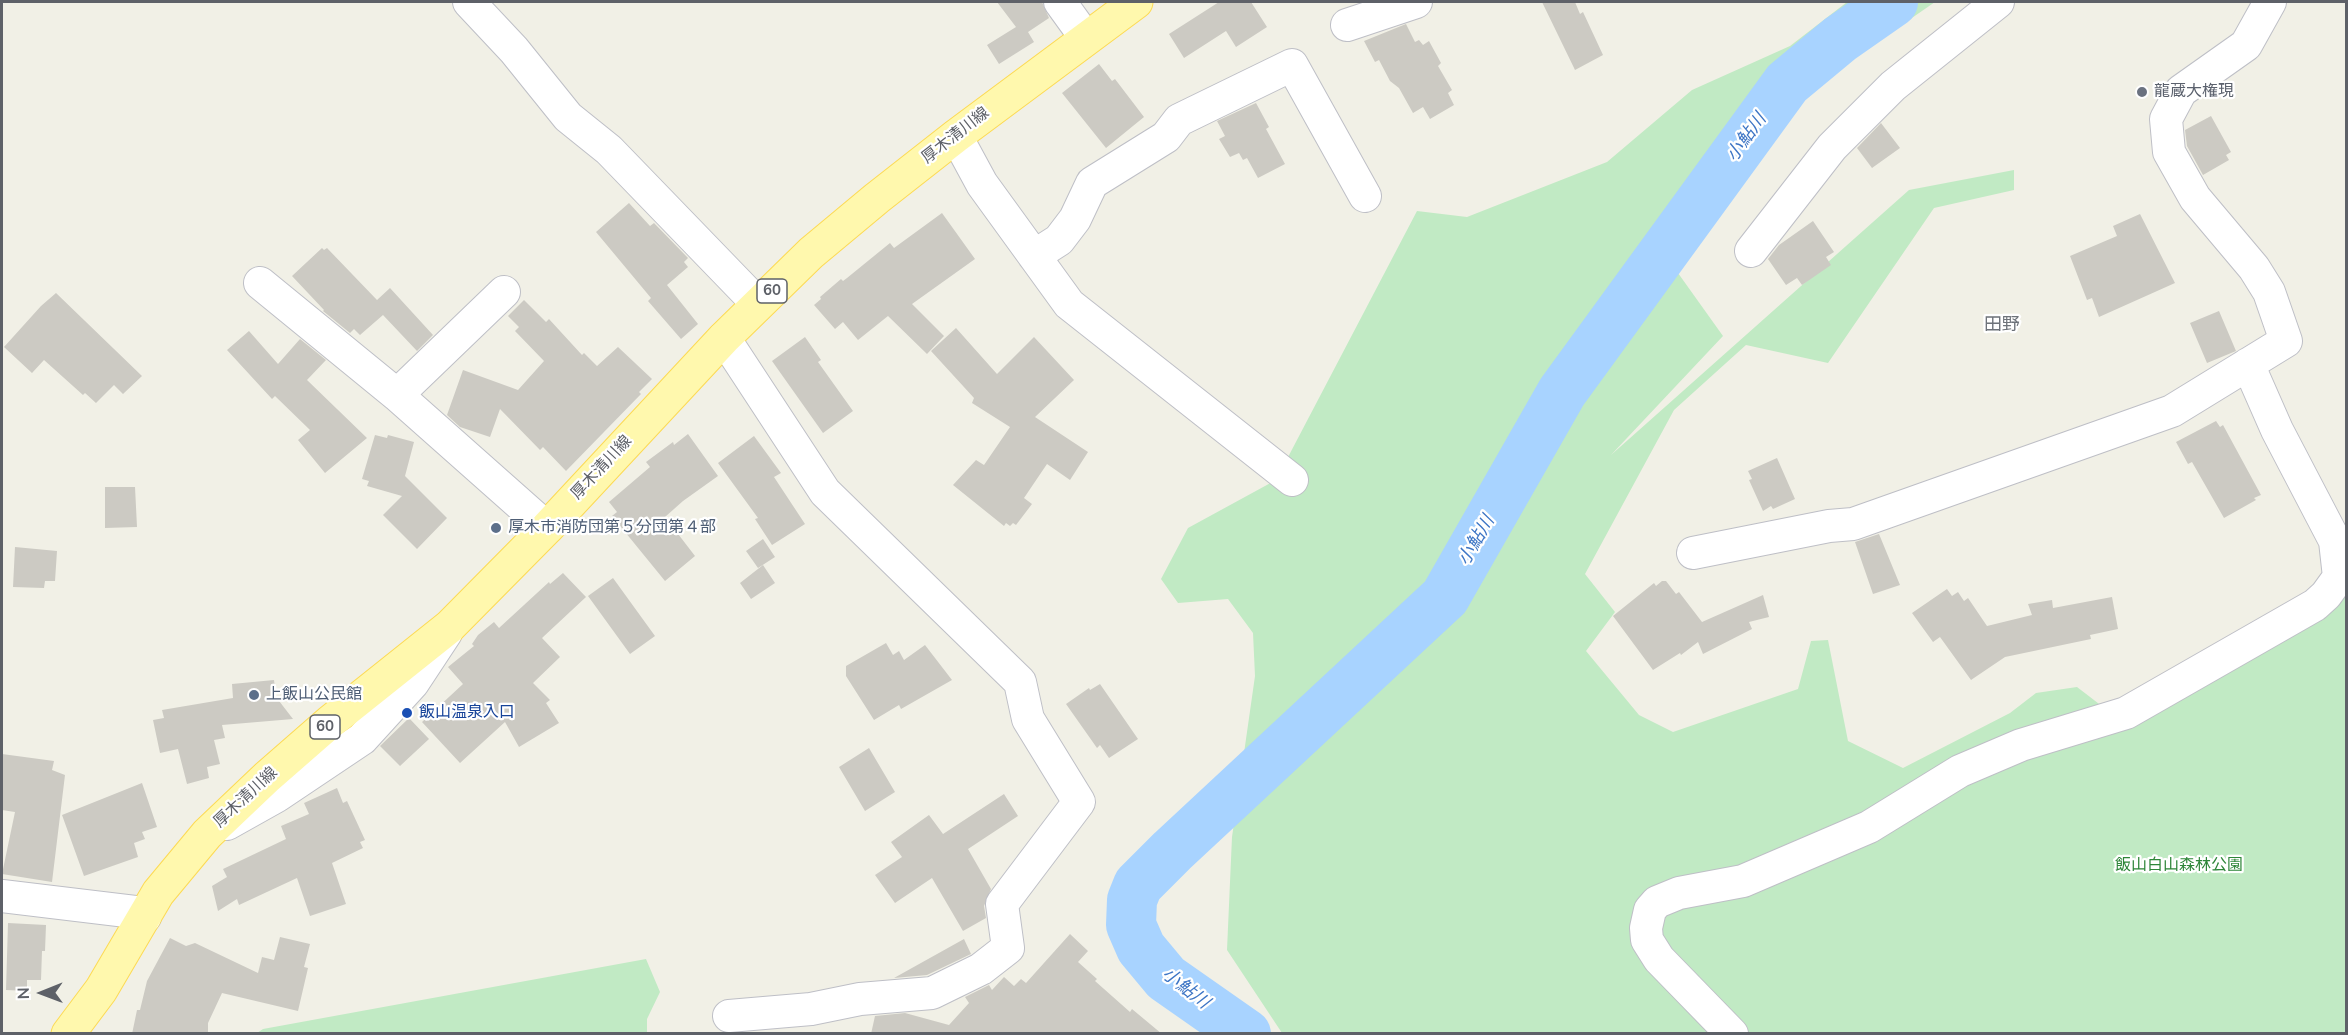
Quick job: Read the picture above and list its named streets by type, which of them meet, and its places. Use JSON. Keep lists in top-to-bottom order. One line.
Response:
{"streets":{"main road":["厚木清川線","60"]},"districts":["田野"],"water":["小鮎川"],"parks":["飯山白山森林公園"],"places":["龍蔵大権現","厚木市消防団第５分団第４部","上飯山公民館","飯山温泉入口"],"north":"left"}
